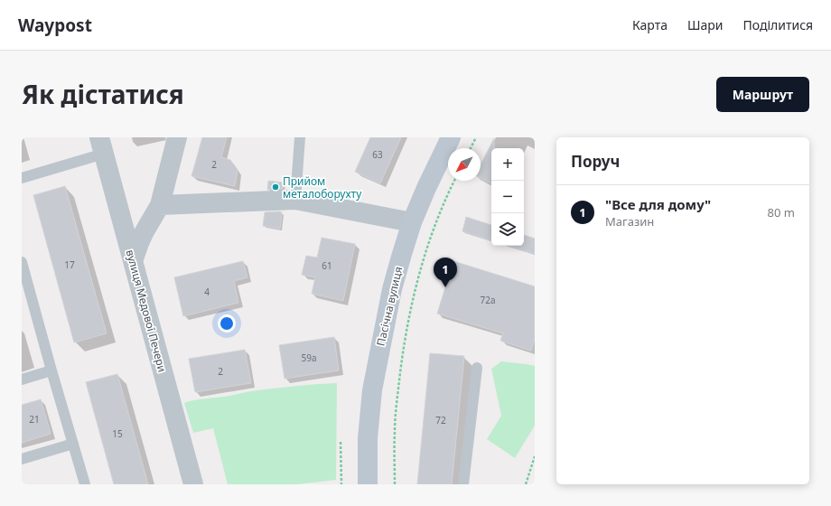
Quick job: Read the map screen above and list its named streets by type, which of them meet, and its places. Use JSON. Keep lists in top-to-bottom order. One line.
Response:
{"streets":{"main road":["Пасічна вулиця"],"street":["вулиця Медової Печери"]},"places":["Прийом металоборухту"],"house_numbers":["63","2","17","61","4","72а","59а","2","21","72","15"],"north":"bottom left","page":{"header":"Waypost","nav":["Карта","Шари","Поділитися"],"title":"Як дістатися","buttons":"Маршрут","heading":"Поруч","map_buttons":["+","−"],"list":[{"mark":"1","name":"\"Все для дому\"","note":"Магазин","value":"80 m"}],"pins":"1"}}
